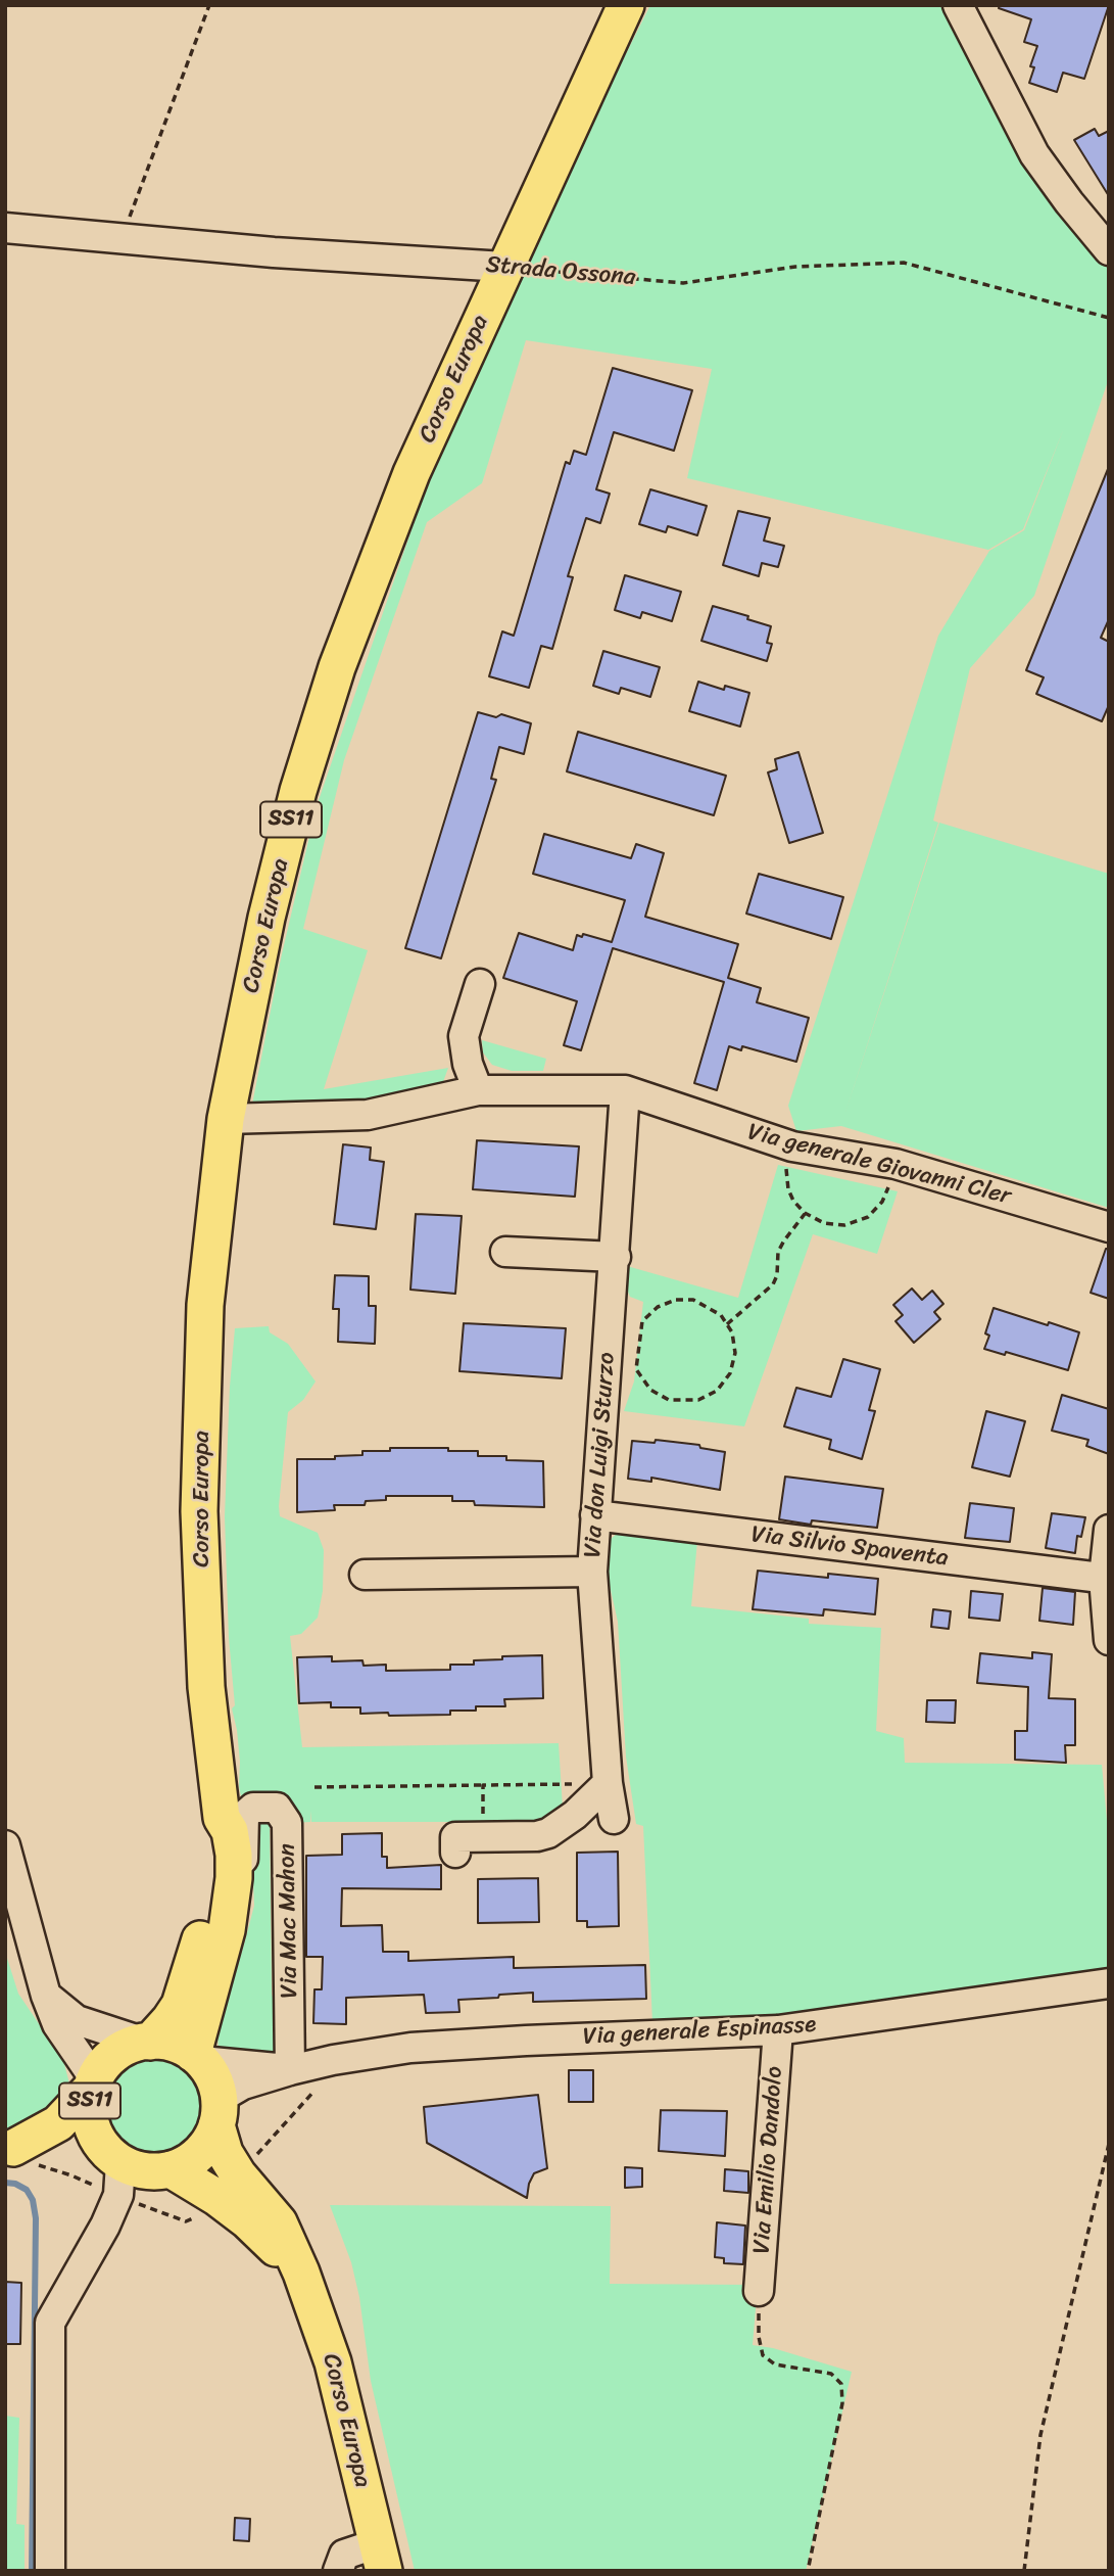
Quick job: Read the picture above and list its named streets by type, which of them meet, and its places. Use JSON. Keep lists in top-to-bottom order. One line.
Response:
{"streets":{"main road":["Corso Europa","SS11"],"street":["Strada Ossona","Via generale Giovanni Cler","Via don Luigi Sturzo","Via Silvio Spaventa","Via Mac Mahon","Via generale Espinasse","Via Emilio Dandolo"]},"crossings":[["Strada Ossona","Corso Europa"],["Corso Europa","SS11"],["Corso Europa","Via generale Giovanni Cler"],["Corso Europa","Via Mac Mahon"],["Corso Europa","Via generale Espinasse"],["SS11","Via generale Espinasse"],["Via generale Giovanni Cler","Via don Luigi Sturzo"],["Via don Luigi Sturzo","Via Silvio Spaventa"],["Via Mac Mahon","Via generale Espinasse"],["Via generale Espinasse","Via Emilio Dandolo"]]}
